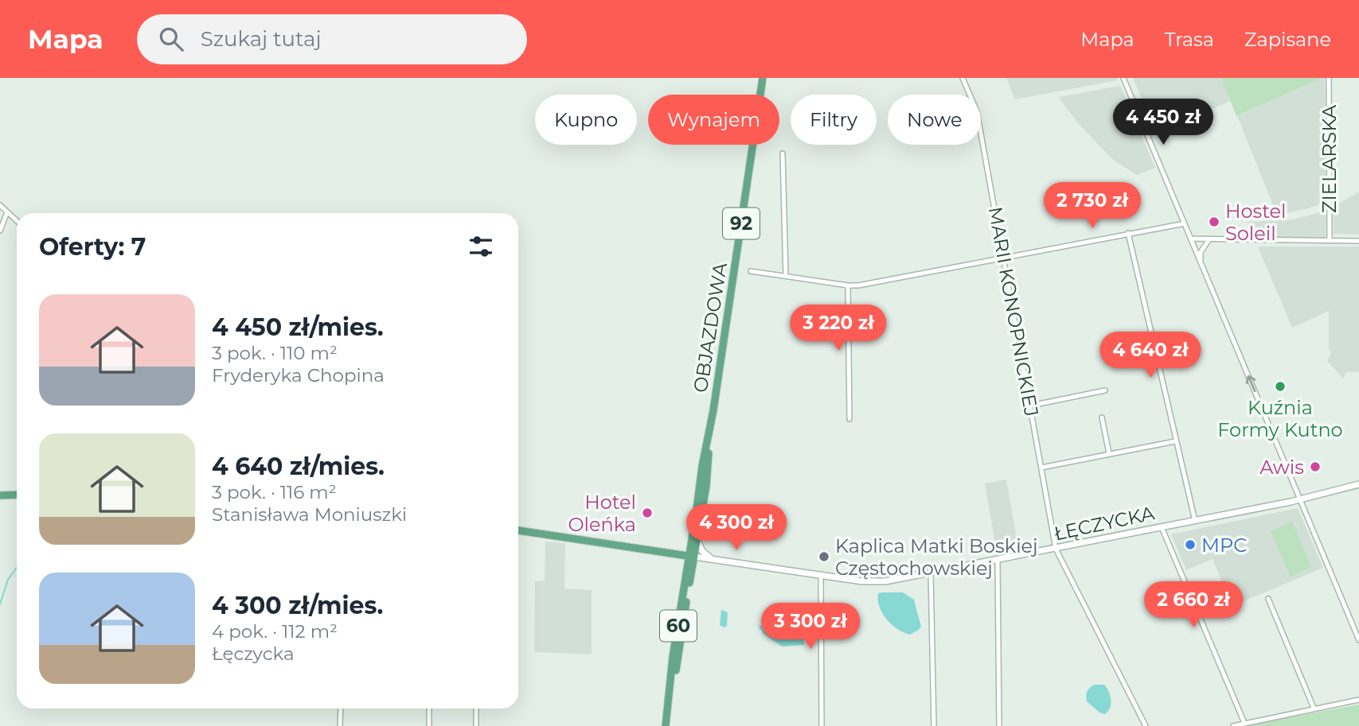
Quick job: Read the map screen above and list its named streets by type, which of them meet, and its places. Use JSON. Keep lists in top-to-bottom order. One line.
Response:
{"streets":{"main road":["92","OBJAZDOWA","60"],"street":["ZIELARSKA","MARII KONOPNICKIEJ","ŁĘCZYCKA"]},"crossings":[["MARII KONOPNICKIEJ","ŁĘCZYCKA"],["OBJAZDOWA","ŁĘCZYCKA"]],"places":["Hostel Soleil","Kuźnia Formy Kutno","Awis","Hotel Oleńka","MPC","Kaplica Matki Boskiej Częstochowskiej"],"page":{"header":"Mapa","search":"Szukaj tutaj","nav":["Mapa","Trasa","Zapisane"],"chip":["Kupno","Wynajem","Filtry","Nowe"],"price":["4 450 zł","2 730 zł","3 220 zł","4 640 zł","4 300 zł","2 660 zł","3 300 zł"],"heading":"Oferty: 7","list":[{"name":"4 450 zł/mies.","note":"3 pok. · 110 m² · Fryderyka Chopina"},{"name":"4 640 zł/mies.","note":"3 pok. · 116 m² · Stanisława Moniuszki"},{"name":"4 300 zł/mies.","note":"4 pok. · 112 m² · Łęczycka"}]}}
